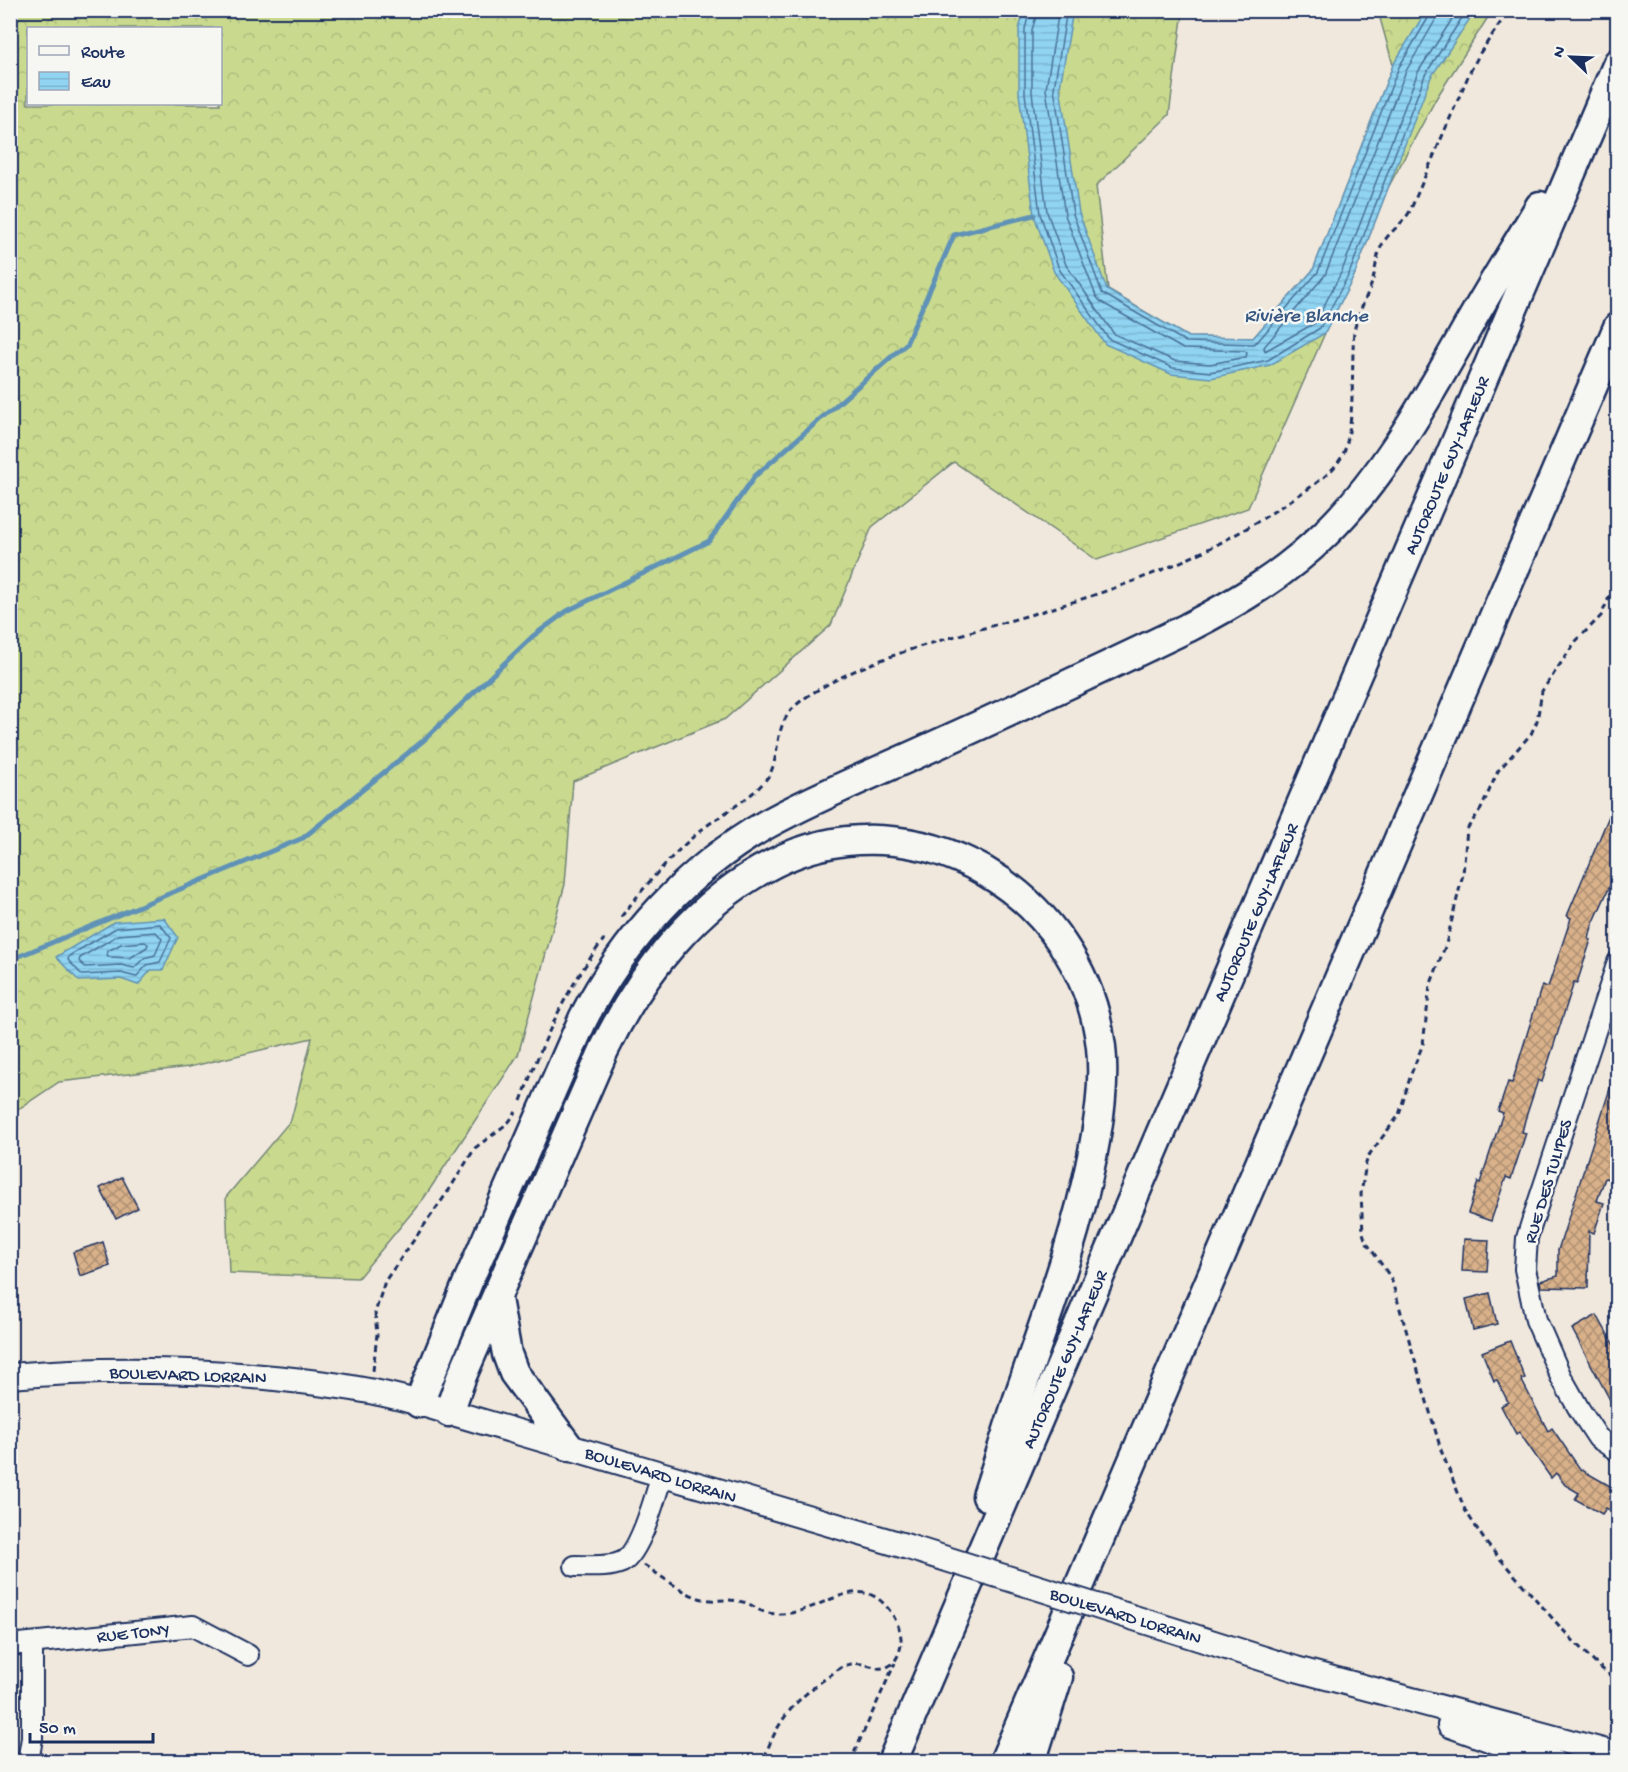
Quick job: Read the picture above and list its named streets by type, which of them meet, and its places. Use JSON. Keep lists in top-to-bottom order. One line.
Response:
{"streets":{"highway":["AUTOROUTE GUY-LAFLEUR"],"main road":["BOULEVARD LORRAIN"],"street":["RUE DES TULIPES","RUE TONY"]},"water":["Rivière Blanche"],"legend":["Route","Eau"],"scale_bar":"50 m","north":"top left"}
